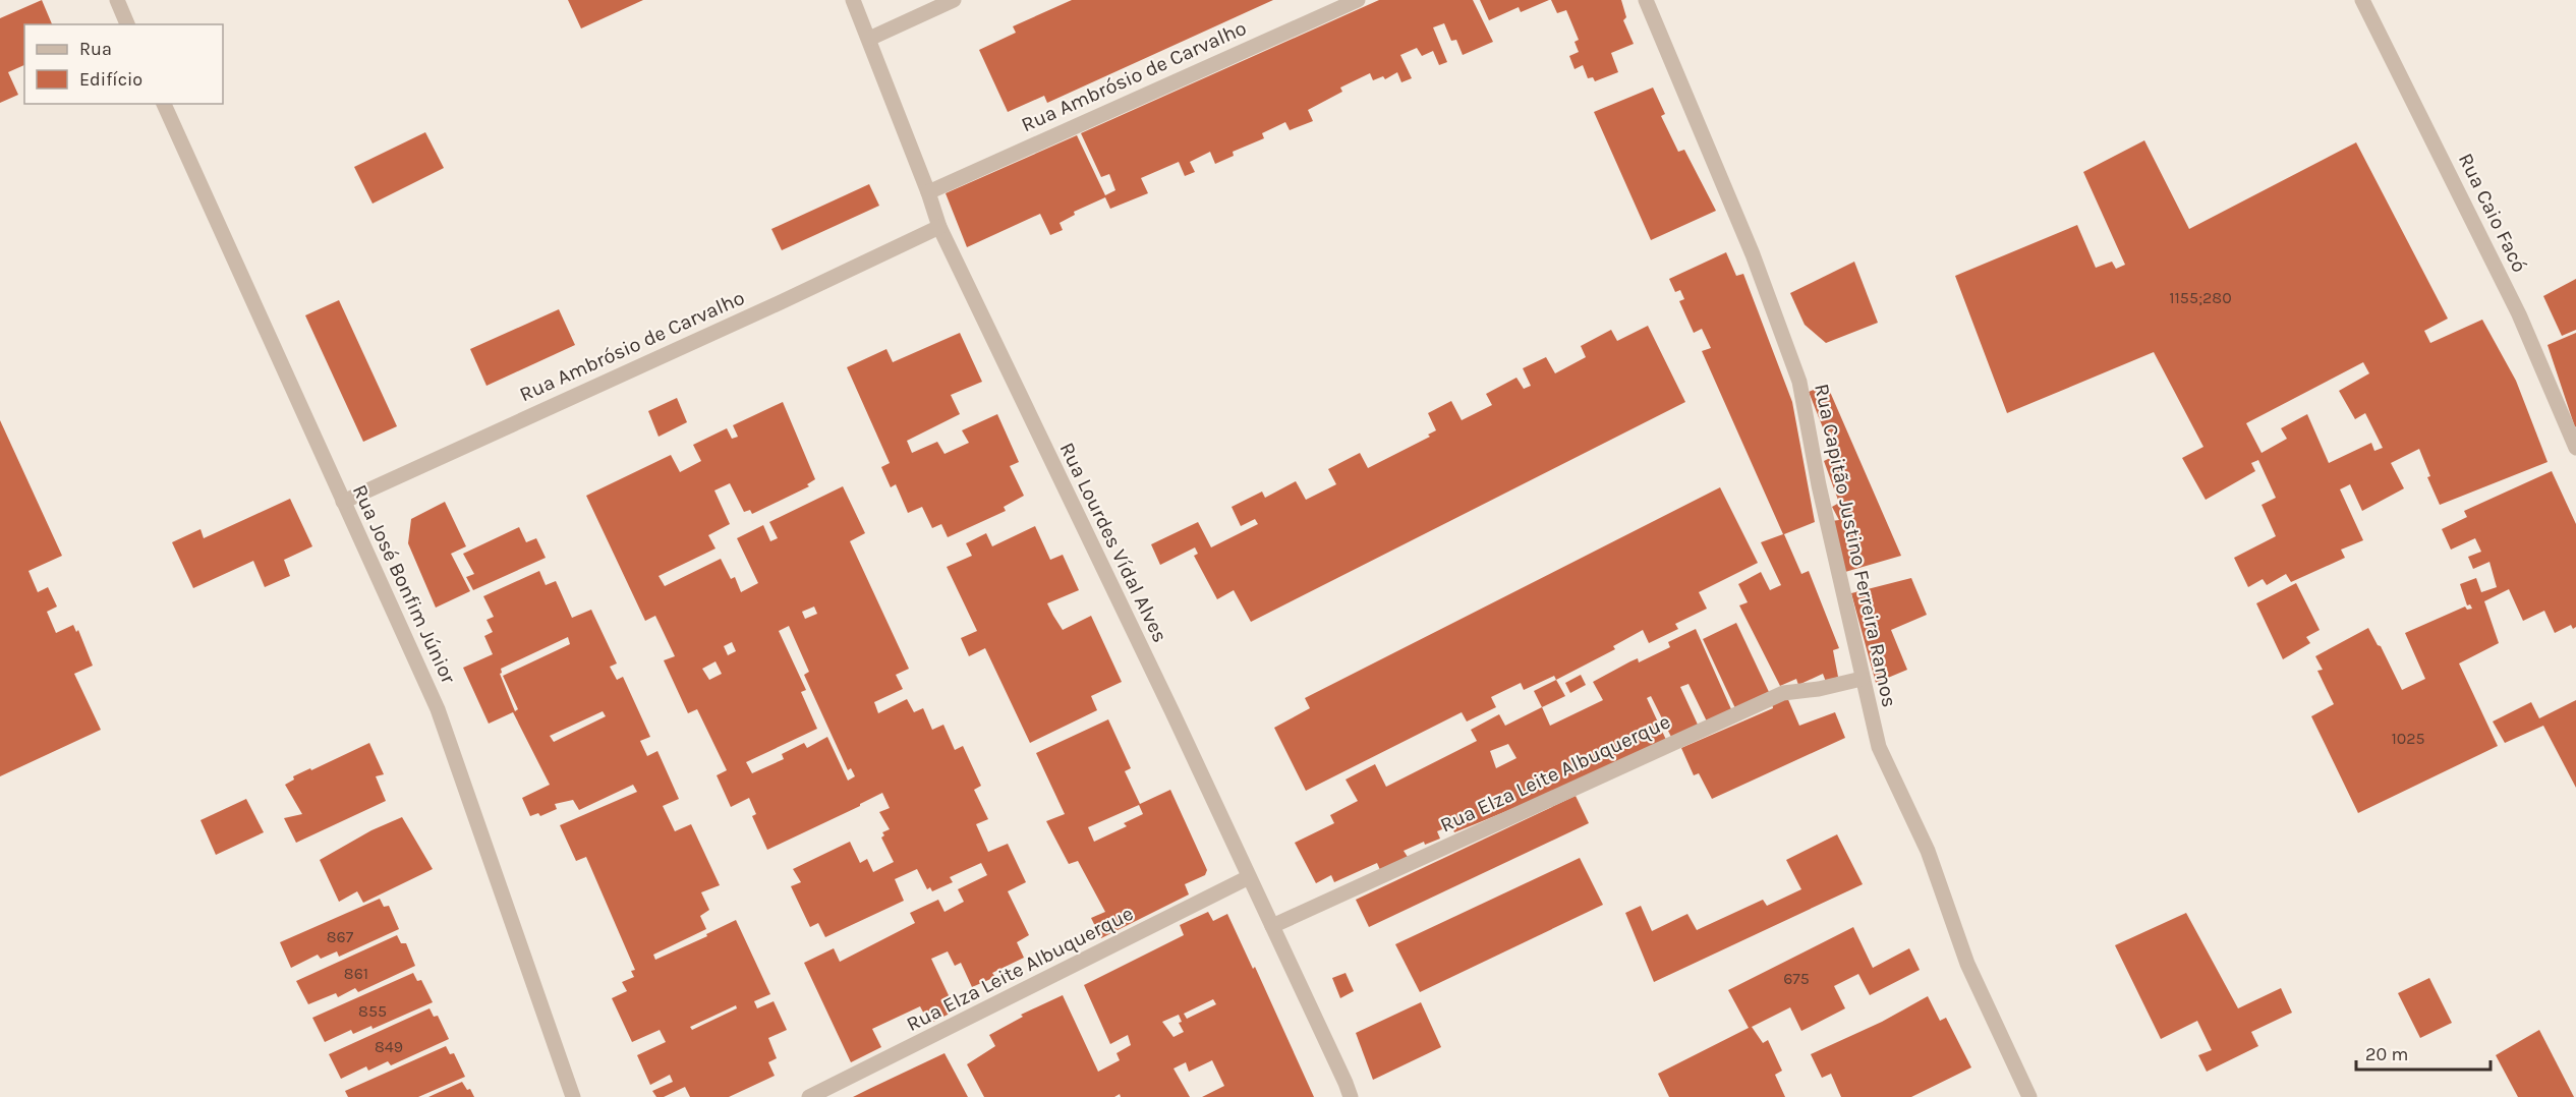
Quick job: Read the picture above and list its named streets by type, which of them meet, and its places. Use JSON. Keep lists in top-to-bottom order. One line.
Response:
{"streets":{"street":["Rua Ambrósio de Carvalho","Rua Caio Facó","Rua Lourdes Vídal Alves","Rua Capitão Justino Ferreira Ramos","Rua José Bonfim Júnior","Rua Elza Leite Albuquerque"]},"crossings":[["Rua Ambrósio de Carvalho","Rua Lourdes Vídal Alves"],["Rua Ambrósio de Carvalho","Rua José Bonfim Júnior"],["Rua Lourdes Vídal Alves","Rua Elza Leite Albuquerque"],["Rua Capitão Justino Ferreira Ramos","Rua Elza Leite Albuquerque"]],"house_numbers":["1155;280","1025","867","861","675","855","849"],"legend":["Rua","Edifício"],"scale_bar":"20 m"}
